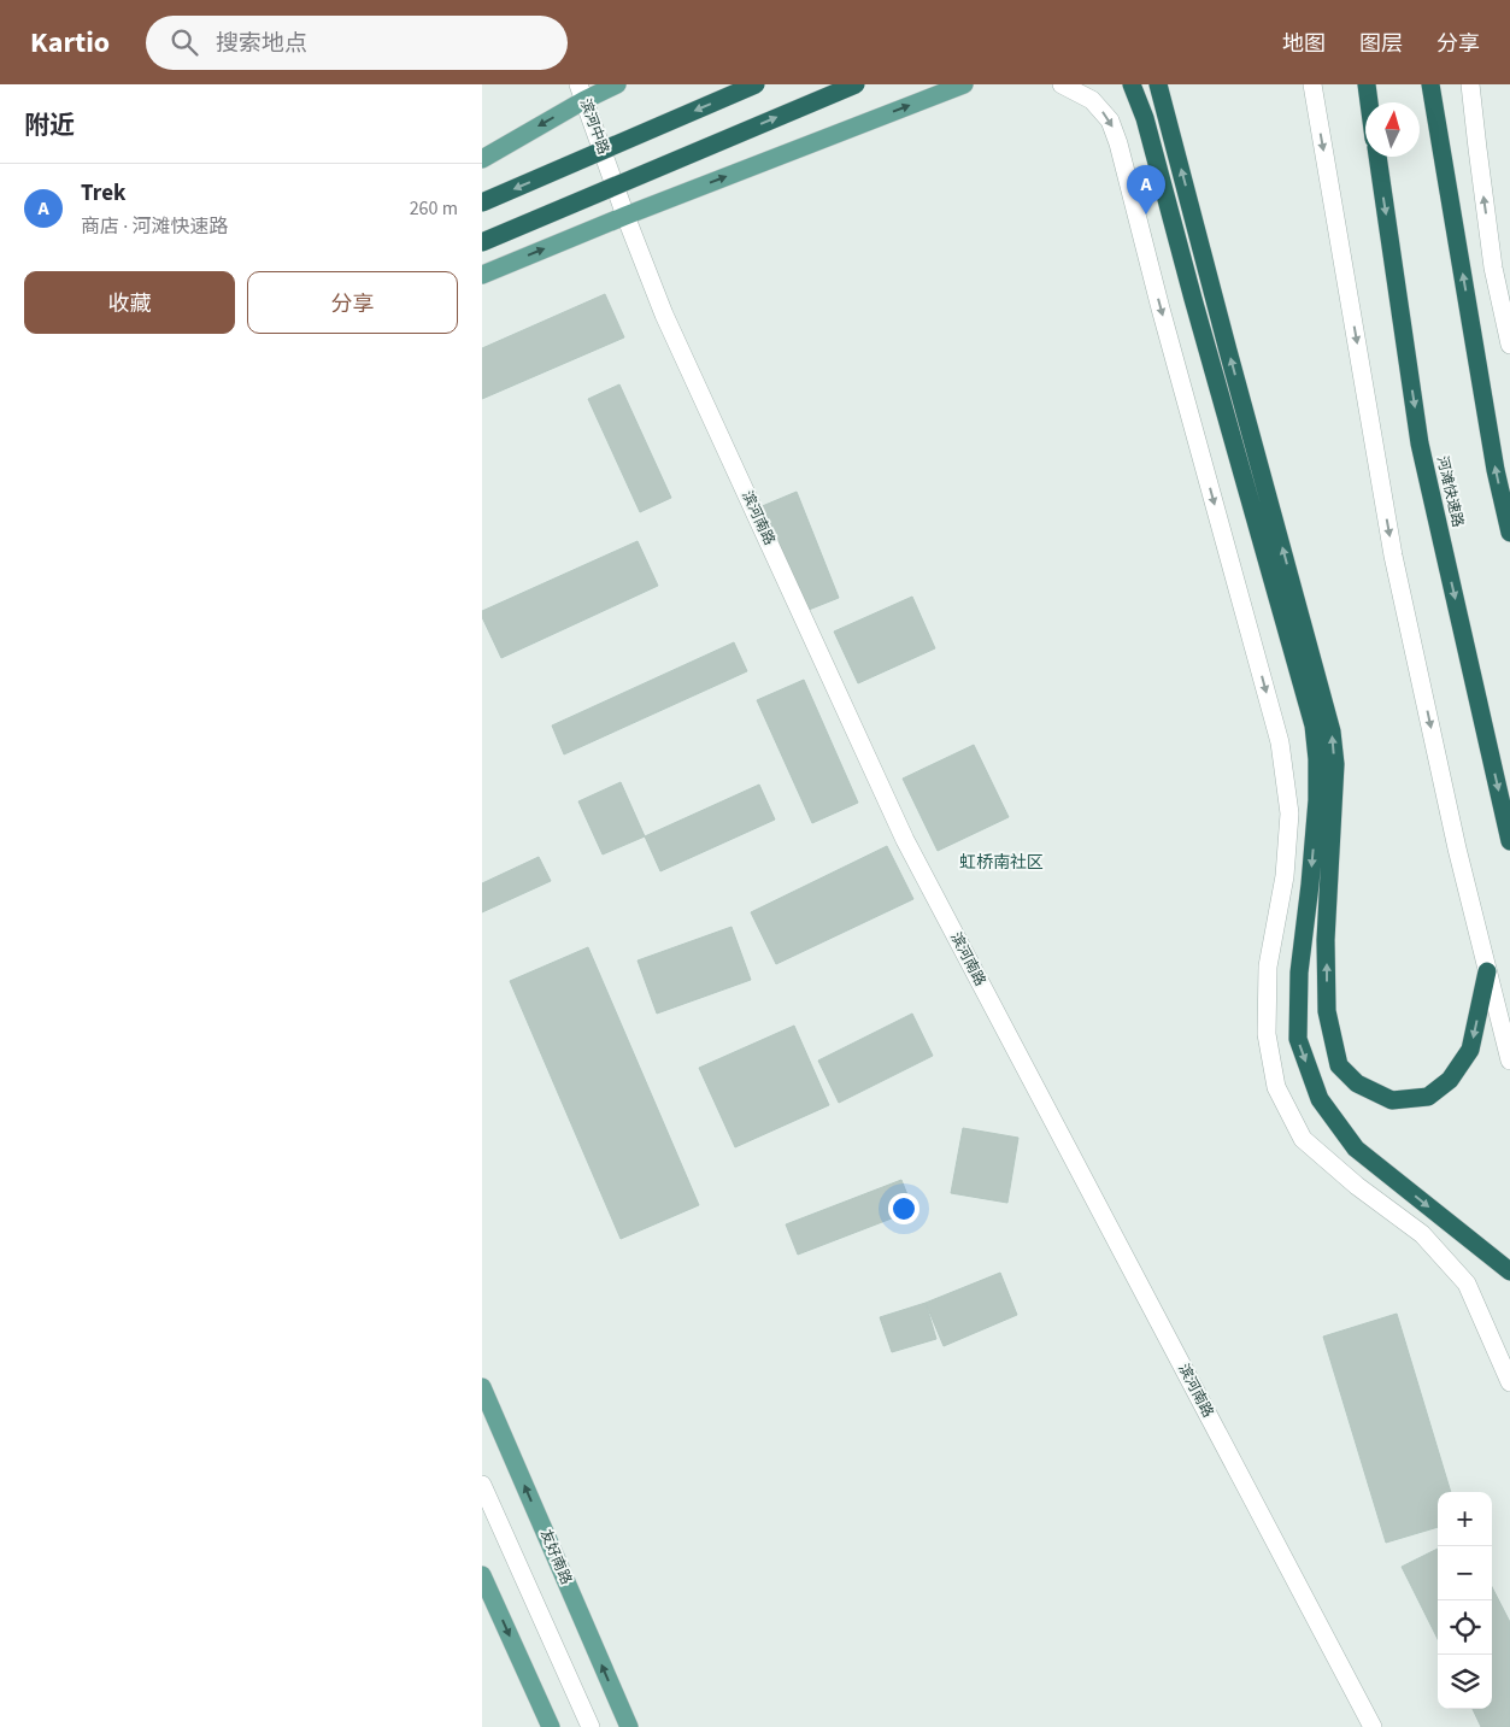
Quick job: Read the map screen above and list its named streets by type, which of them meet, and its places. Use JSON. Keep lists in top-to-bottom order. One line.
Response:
{"streets":{"highway":["河滩快速路"],"main road":["友好南路"],"street":["滨河中路","滨河南路"]},"crossings":[["滨河中路","滨河南路"]],"districts":["虹桥南社区"],"north":"top","page":{"header":"Kartio","search":"搜索地点","nav":["地图","图层","分享"],"heading":"附近","list":[{"mark":"A","name":"Trek","note":"商店 · 河滩快速路","value":"260 m"}],"pins":"A","buttons":["收藏","分享"],"map_buttons":["+","−"]}}
